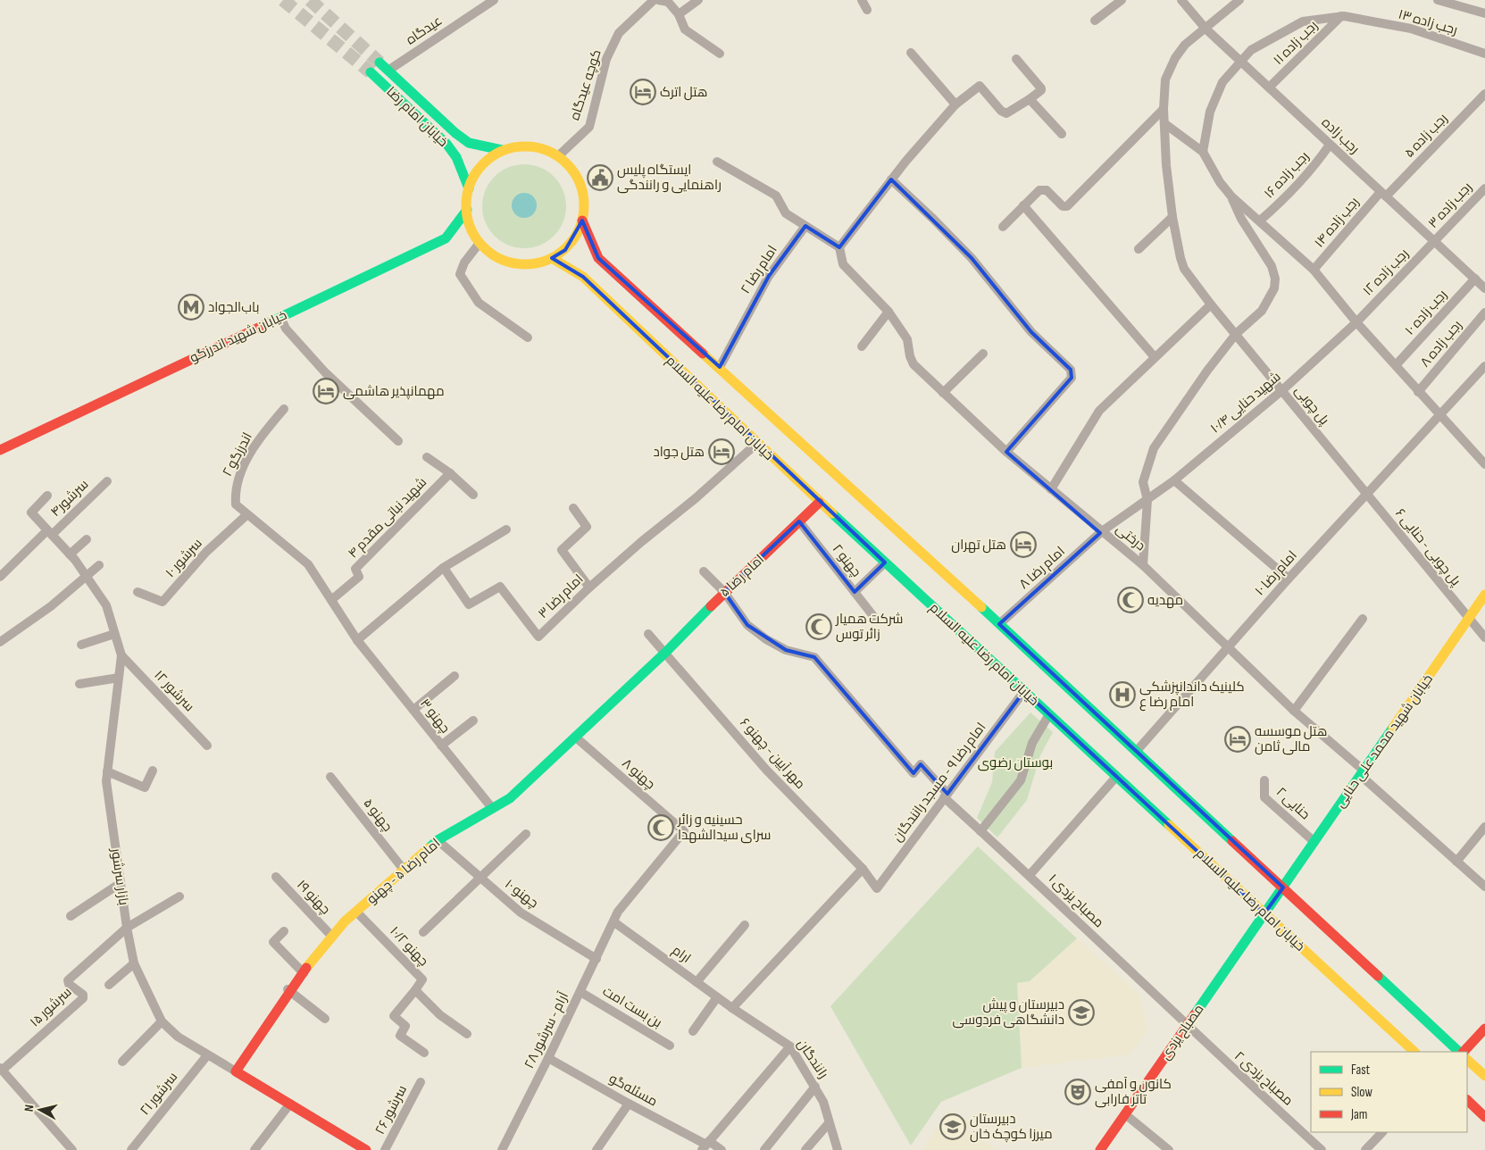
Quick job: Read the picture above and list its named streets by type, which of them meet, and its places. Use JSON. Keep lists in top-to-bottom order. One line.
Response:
{"streets":{"main road":["خیابان امام رضا","خیابان شهید اندرزگو","خیابان امام رضا علیه السلام","امام رضا ۵","خیابان شهید محمد علی حنایی","امام رضا ۵ - چهنو","بازار سرشور","مصباح یزدی"],"street":["رجب زاده ۱۳","عیدگاه","رجب زاده ۱۱","کوچه عیدگاه","رجب زاده","رجب زاده ۵","رجب زاده ۱۶","رجب زاده ۳","رجب زاده ۱۴","امام رضا ۲","رجب زاده ۱۲","رجب زاده ۱۰","رجب زاده ۸","شهید حنایی ۱۰/۴","پل چوبی","اندرزگو ۲","سرشور۴","شهید نباتی مقدم ۴","درختی","پل چوبی - حنایی ۶","سرشور ۱۰","چهنو ۲","امام رضا ۸","امام رضا ۱۰","امام رضا ۳","سرشور ۱۲","چهنو ۳","مهر آیین - چهنو ۶","چهنو ۸","امام رضا ۹ - مسجد رانندگان","حنایی ۲","چهنو ۵","چهنو ۱۰","چهنو ۱۹","مصباح یزدی ۱","چهنو ۱۰/۲","ارام","سرشور ۱۵","بن بست امت","آرام - سرشور ۲۸","رانندگان","مصباح یزدی ۲","مسئله‌گو","سرشور ۲۱","سرشور ۲۶"]},"crossings":[["رجب زاده ۱۳","رجب زاده ۱۱"],["رجب زاده ۱۳","رجب زاده"],["رجب زاده ۱۱","رجب زاده"],["کوچه عیدگاه","خیابان امام رضا"],["کوچه عیدگاه","خیابان شهید اندرزگو"],["کوچه عیدگاه","خیابان امام رضا علیه السلام"],["خیابان امام رضا","خیابان شهید اندرزگو"],["خیابان امام رضا","خیابان امام رضا علیه السلام"],["رجب زاده","رجب زاده ۵"],["رجب زاده","رجب زاده ۱۶"],["رجب زاده","رجب زاده ۳"],["رجب زاده","رجب زاده ۱۴"],["رجب زاده","رجب زاده ۱۲"],["رجب زاده","رجب زاده ۱۰"],["رجب زاده ۵","رجب زاده ۱۴"],["رجب زاده ۳","رجب زاده ۱۲"],["رجب زاده ۱۲","شهید حنایی ۱۰/۴"],["خیابان شهید اندرزگو","خیابان امام رضا علیه السلام"],["شهید حنایی ۱۰/۴","پل چوبی"],["شهید حنایی ۱۰/۴","امام رضا ۸"],["پل چوبی","پل چوبی - حنایی ۶"],["پل چوبی","امام رضا ۱۰"],["خیابان امام رضا علیه السلام","امام رضا ۵"],["خیابان امام رضا علیه السلام","امام رضا ۳"],["خیابان امام رضا علیه السلام","امام رضا ۹ - مسجد رانندگان"],["خیابان امام رضا علیه السلام","مصباح یزدی"],["اندرزگو ۲","شهید نباتی مقدم ۴"],["اندرزگو ۲","سرشور ۱۰"],["اندرزگو ۲","چهنو ۳"],["سرشور۴","بازار سرشور"],["شهید نباتی مقدم ۴","چهنو ۳"],["درختی","امام رضا ۸"],["درختی","امام رضا ۱۰"],["درختی","خیابان شهید محمد علی حنایی"],["پل چوبی - حنایی ۶","امام رضا ۱۰"],["پل چوبی - حنایی ۶","خیابان شهید محمد علی حنایی"],["چهنو ۲","امام رضا ۵"],["امام رضا ۵","مهر آیین - چهنو ۶"],["امام رضا ۵","امام رضا ۵ - چهنو"],["امام رضا ۵","مصباح یزدی ۱"],["سرشور ۱۲","بازار سرشور"],["چهنو ۳","امام رضا ۵ - چهنو"],["خیابان شهید محمد علی حنایی","حنایی ۲"],["خیابان شهید محمد علی حنایی","مصباح یزدی"],["مهر آیین - چهنو ۶","امام رضا ۹ - مسجد رانندگان"],["مهر آیین - چهنو ۶","امام رضا ۵ - چهنو"],["چهنو ۸","امام رضا ۵ - چهنو"],["چهنو ۸","آرام - سرشور ۲۸"],["امام رضا ۹ - مسجد رانندگان","مصباح یزدی ۱"],["چهنو ۵","امام رضا ۵ - چهنو"],["امام رضا ۵ - چهنو","بازار سرشور"],["امام رضا ۵ - چهنو","چهنو ۱۰"],["امام رضا ۵ - چهنو","چهنو ۱۹"],["امام رضا ۵ - چهنو","چهنو ۱۰/۲"],["بازار سرشور","سرشور ۱۵"],["بازار سرشور","سرشور ۲۱"],["چهنو ۱۰","آرام - سرشور ۲۸"],["مصباح یزدی ۱","مصباح یزدی"],["مصباح یزدی ۱","مصباح یزدی ۲"],["ارام","آرام - سرشور ۲۸"],["ارام","رانندگان"],["بن بست امت","آرام - سرشور ۲۸"],["آرام - سرشور ۲۸","مسئله‌گو"],["مصباح یزدی","مصباح یزدی ۲"]],"parks":["بوستان رضوی"],"places":{"hotel":["هتل اترک","مهمانپذیر هاشمی","هتل جواد","هتل تهران","هتل موسسه مالی ثامن"],"public building":["ایستگاه پلیس راهنمایی و رانندگی"],"metro station":["باب‌الجواد"],"mosque":["مهدیه","شرکت همیار زائر توس","حسینیه و زائر سرای سیدالشهدا"],"hospital":["کلینیک داندانپزشکى امام رضا ع"],"school or university":["دبیرستان و پیش دانشگاهی فردوسی","دبیرستان میرزا کوچک خان"],"theatre":["کانون و آمفی تاتر فارابی"]},"legend":["Fast","Slow","Jam"],"north":"left"}
